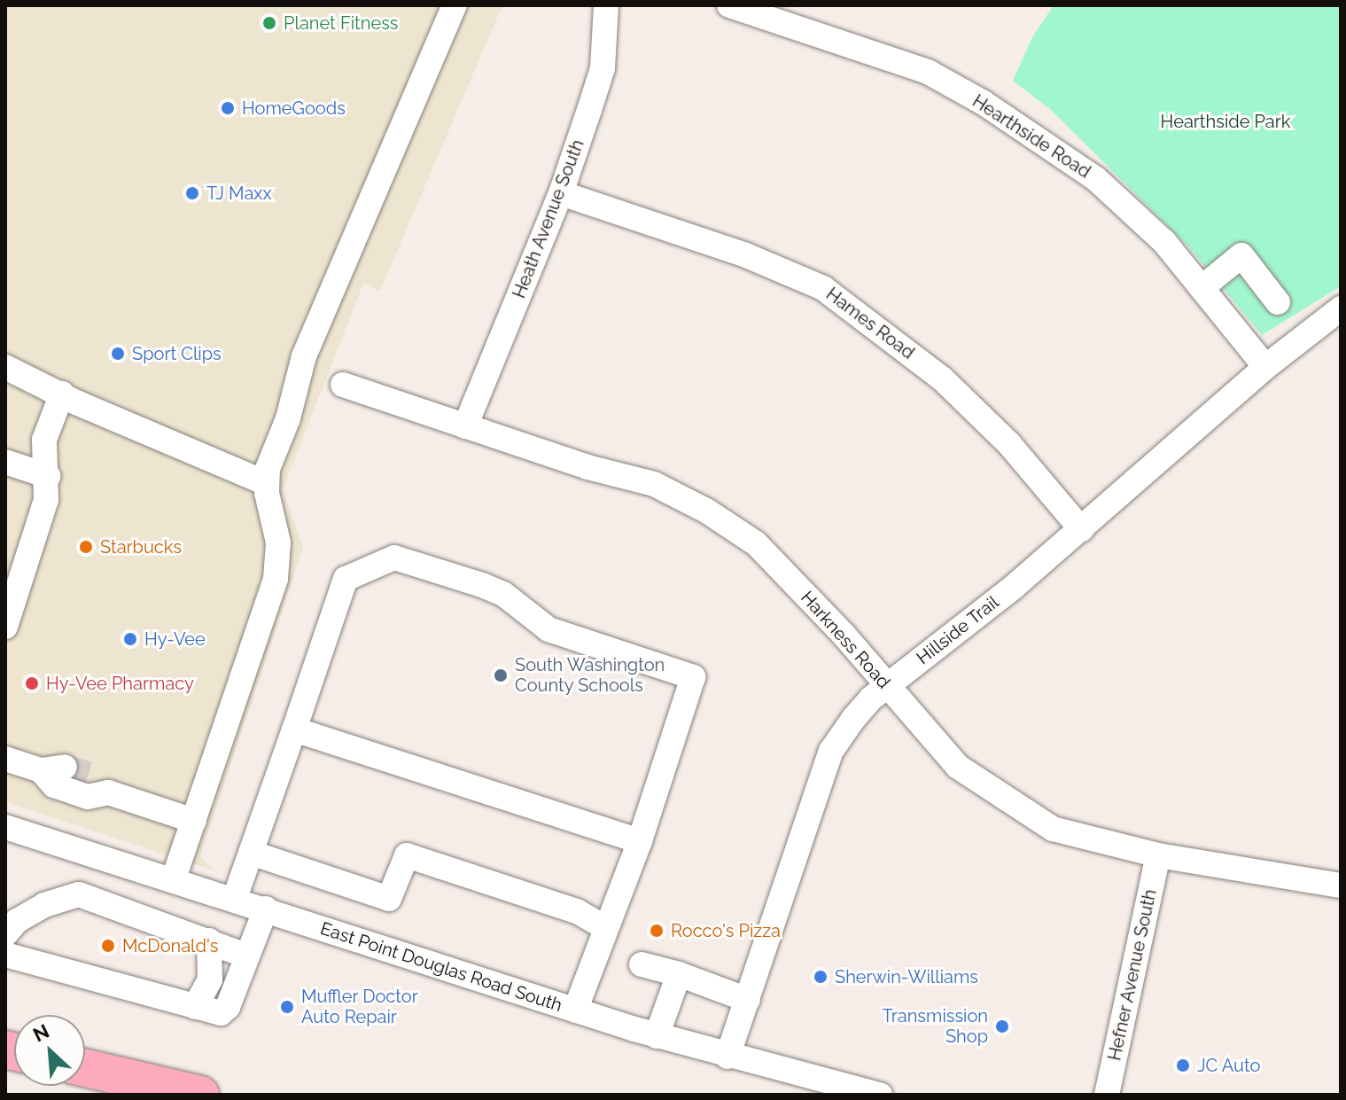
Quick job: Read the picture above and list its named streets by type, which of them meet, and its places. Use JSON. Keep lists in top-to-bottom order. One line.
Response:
{"streets":{"street":["Hearthside Road","Heath Avenue South","Hames Road","Hillside Trail","Harkness Road","East Point Douglas Road South","Hefner Avenue South"]},"crossings":[["Hearthside Road","Hillside Trail"],["Heath Avenue South","Hames Road"],["Heath Avenue South","Harkness Road"],["Hames Road","Hillside Trail"],["Hillside Trail","Harkness Road"],["Hillside Trail","East Point Douglas Road South"],["Harkness Road","Hefner Avenue South"]],"parks":["Hearthside Park"],"places":["Planet Fitness","HomeGoods","TJ Maxx","Sport Clips","Starbucks","Hy-Vee","South Washington County Schools","Hy-Vee Pharmacy","Rocco's Pizza","McDonald's","Sherwin-Williams","Muffler Doctor Auto Repair","Transmission Shop","JC Auto"],"north":"top left"}
